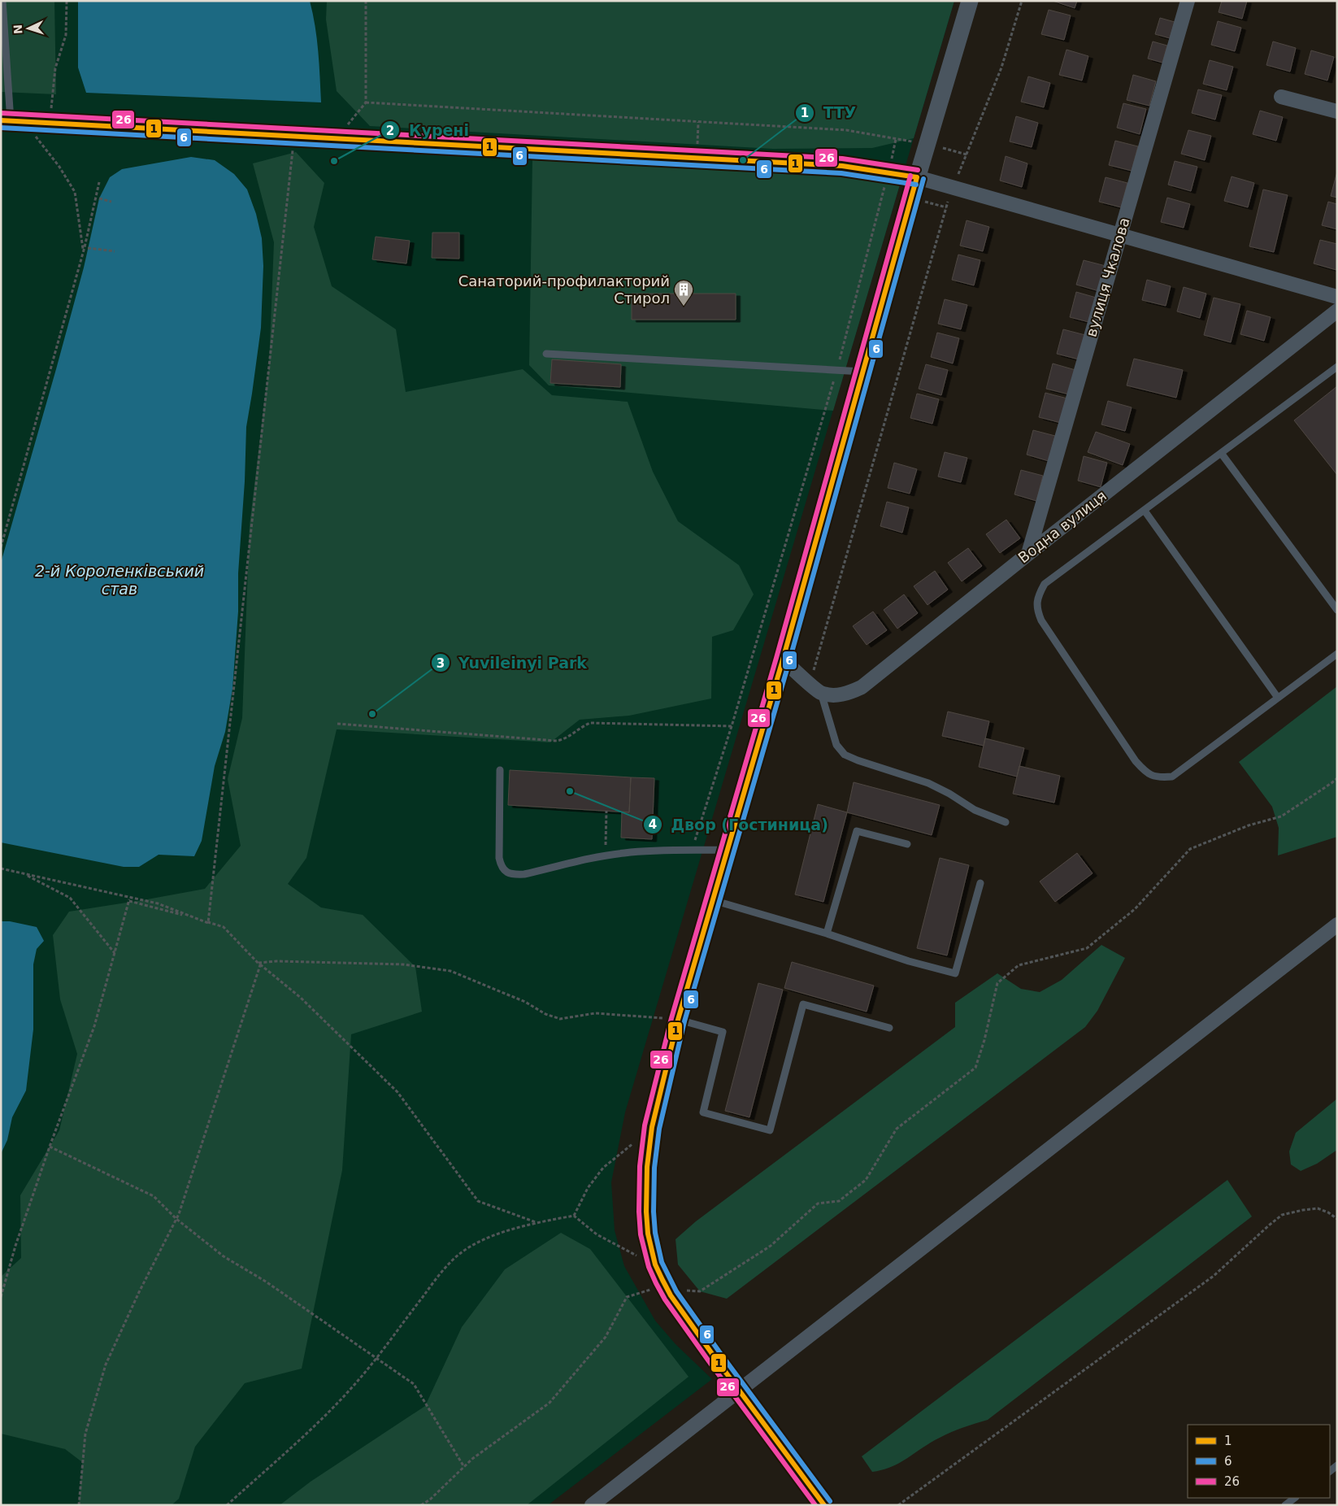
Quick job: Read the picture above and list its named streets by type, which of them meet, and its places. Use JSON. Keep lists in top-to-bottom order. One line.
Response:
{"streets":{"street":["вулиця Чкалова","Водна вулиця"]},"crossings":[["вулиця Чкалова","Водна вулиця"]],"water":["2-й Короленківський став"],"places":{"other":["ТТУ","Курені","Yuvileinyi Park","Двор (Гостиница)"],"building":["Санаторий-профилакторий Стирол"]},"lines":["transit line 26","transit line 1","transit line 6"],"legend":["1","6","26"],"north":"left"}
